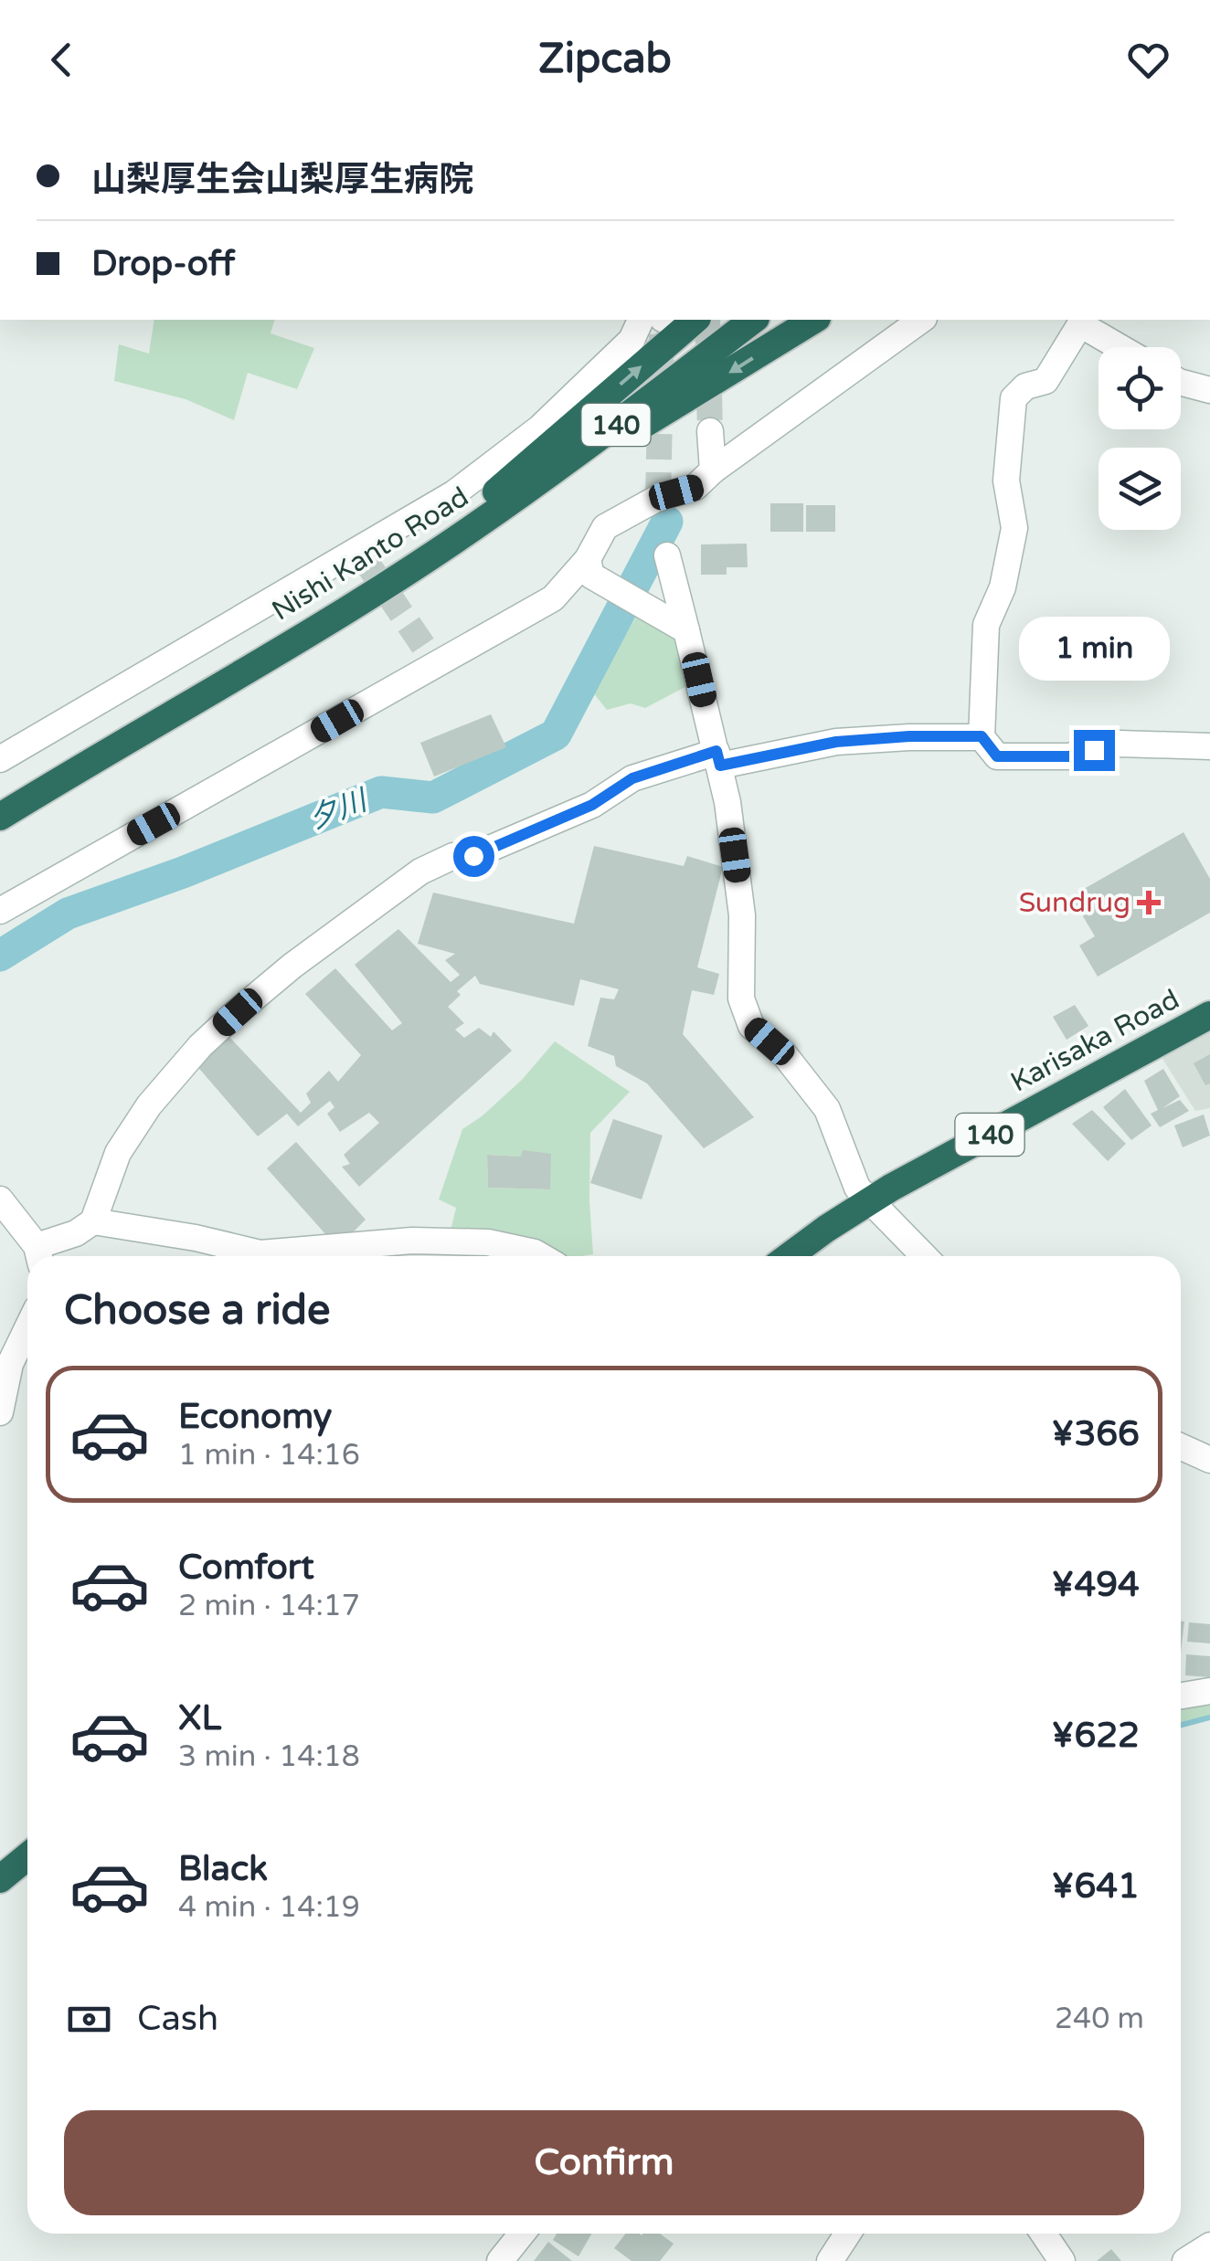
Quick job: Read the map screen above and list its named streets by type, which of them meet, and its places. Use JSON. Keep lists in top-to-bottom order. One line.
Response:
{"streets":{"highway":["140","Nishi Kanto Road","Karisaka Road"]},"water":["夕川"],"places":{"health":["Sundrug"]},"page":{"header":"Zipcab","banner":["山梨厚生会山梨厚生病院","Drop-off"],"bubble":"1 min","heading":"Choose a ride","list":[{"name":"Economy","note":"1 min · 14:16","value":"¥366"},{"name":"Comfort","note":"2 min · 14:17","value":"¥494"},{"name":"XL","note":"3 min · 14:18","value":"¥622"},{"name":"Black","note":"4 min · 14:19","value":"¥641"}],"pay":["Cash","240 m"],"buttons":"Confirm"}}
